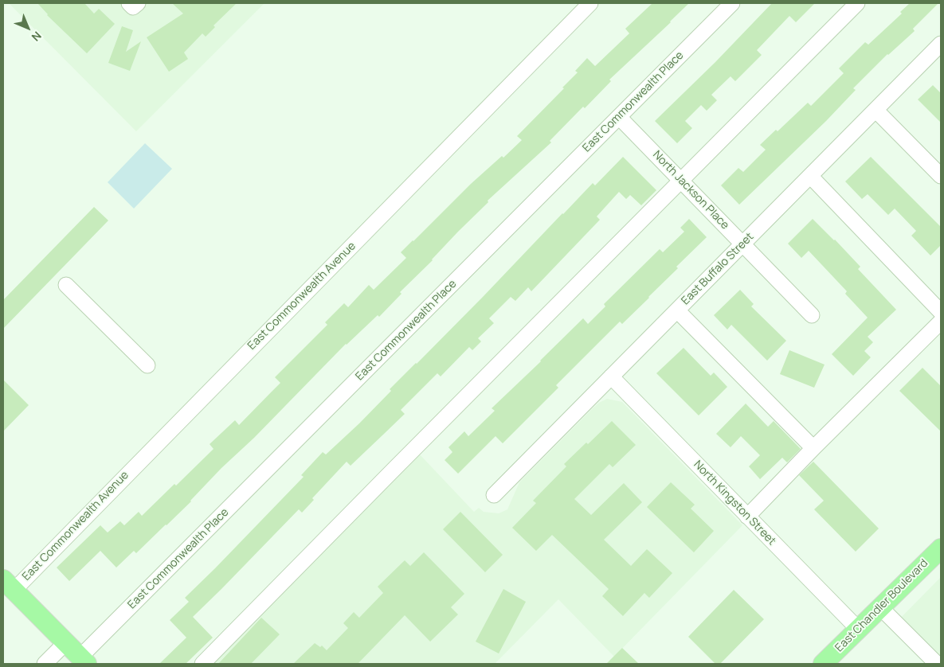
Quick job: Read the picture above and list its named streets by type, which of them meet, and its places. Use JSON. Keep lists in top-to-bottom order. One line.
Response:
{"streets":{"main road":["East Chandler Boulevard"],"street":["East Commonwealth Place","North Jackson Place","East Buffalo Street","East Commonwealth Avenue","North Kingston Street"]},"crossings":[["East Commonwealth Place","North Jackson Place"],["North Jackson Place","East Buffalo Street"],["East Buffalo Street","North Kingston Street"],["North Kingston Street","East Chandler Boulevard"]],"north":"bottom right"}
